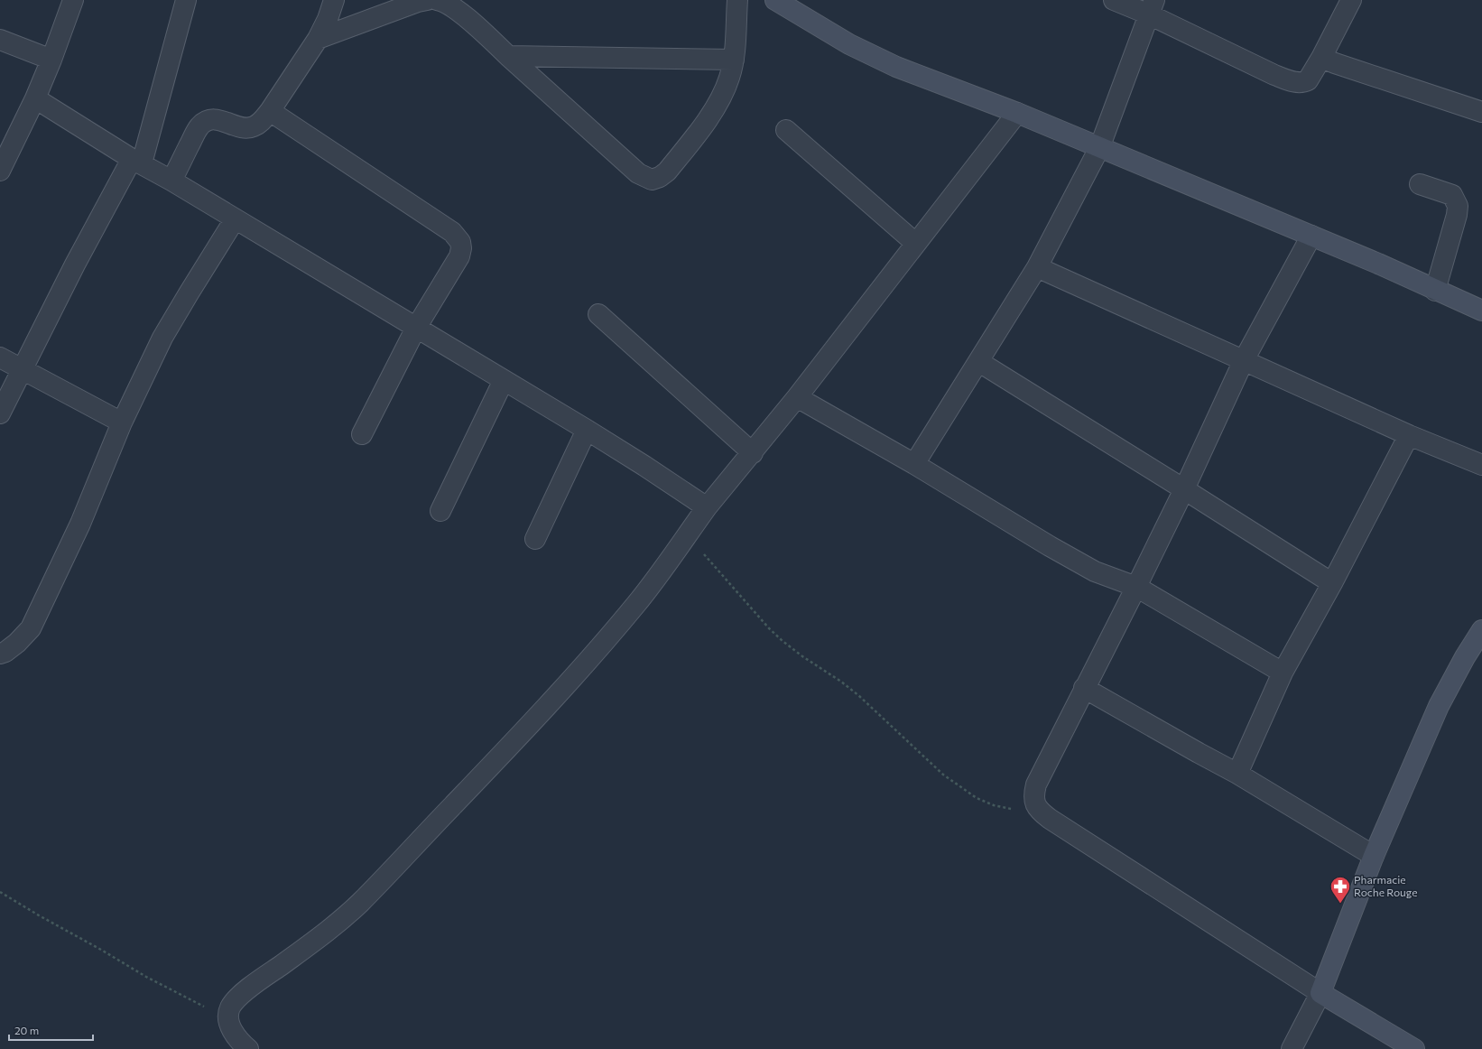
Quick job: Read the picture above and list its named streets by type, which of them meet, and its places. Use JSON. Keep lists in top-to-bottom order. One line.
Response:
{"places":{"pharmacy":["Pharmacie Roche Rouge"]},"scale_bar":"20 m"}
